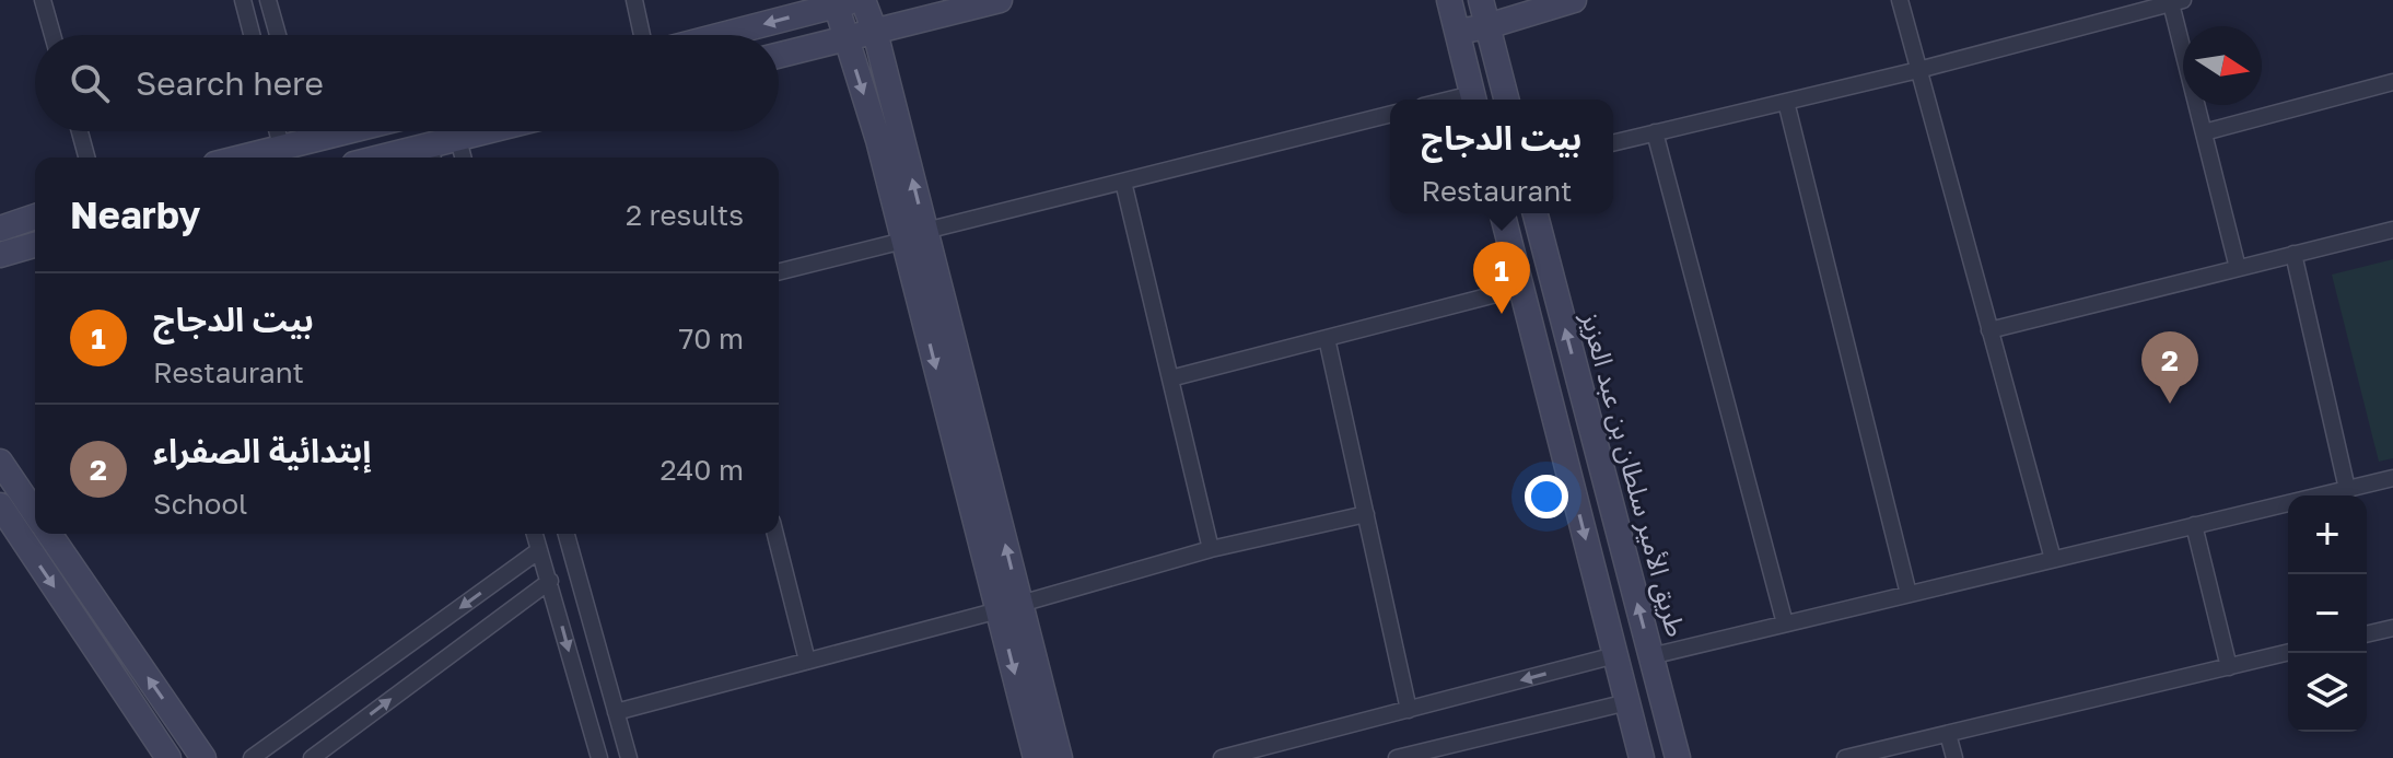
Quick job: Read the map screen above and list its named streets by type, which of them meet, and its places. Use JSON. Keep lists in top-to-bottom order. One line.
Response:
{"streets":{"street":["طريق الأمير سلطان بن عبد العزيز"]},"north":"right","page":{"search":"Search here","popup":["بيت الدجاج","Restaurant"],"heading":["Nearby","2 results"],"pins":["1","2"],"list":[{"mark":"1","name":"بيت الدجاج","note":"Restaurant","value":"70 m"},{"mark":"2","name":"إبتدائية الصفراء","note":"School","value":"240 m"}],"map_buttons":["+","−"]}}
